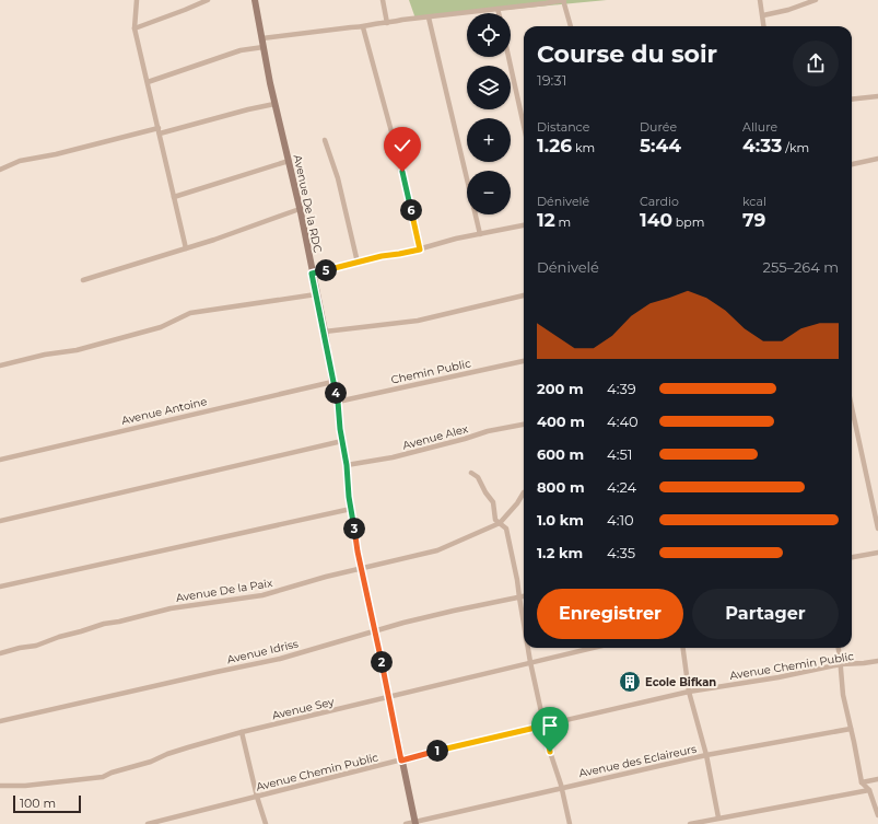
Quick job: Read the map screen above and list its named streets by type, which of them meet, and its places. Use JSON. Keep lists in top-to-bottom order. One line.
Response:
{"streets":{"street":["Avenue De la RDC","Chemin Public","Avenue Antoine","Avenue Alex","Avenue De la Paix","Avenue Idriss","Avenue Chemin Public","Avenue Sey","Avenue des Eclaireurs"]},"crossings":[["Avenue De la RDC","Chemin Public"],["Avenue De la RDC","Avenue Antoine"],["Avenue De la RDC","Avenue Alex"],["Avenue De la RDC","Avenue De la Paix"],["Avenue De la RDC","Avenue Idriss"],["Avenue De la RDC","Avenue Chemin Public"],["Avenue De la RDC","Avenue Sey"],["Avenue De la RDC","Avenue des Eclaireurs"]],"places":{"building":["Ecole Bifkan"]},"scale_bar":"100 m","page":{"map_buttons":["+","−"],"heading":["Course du soir","19:31"],"stats":[["Distance","1.26 km"],["Durée","5:44"],["Allure","4:33 /km"],["Dénivelé","12 m"],["Cardio","140 bpm"],["kcal","79"]],"pins":["6","5","4","3","2","1"],"chart":["Dénivelé","255–264 m"],"list":[{"name":"200 m","note":"4:39"},{"name":"400 m","note":"4:40"},{"name":"600 m","note":"4:51"},{"name":"800 m","note":"4:24"},{"name":"1.0 km","note":"4:10"},{"name":"1.2 km","note":"4:35"}],"buttons":["Enregistrer","Partager"],"scale":"100 m"}}
